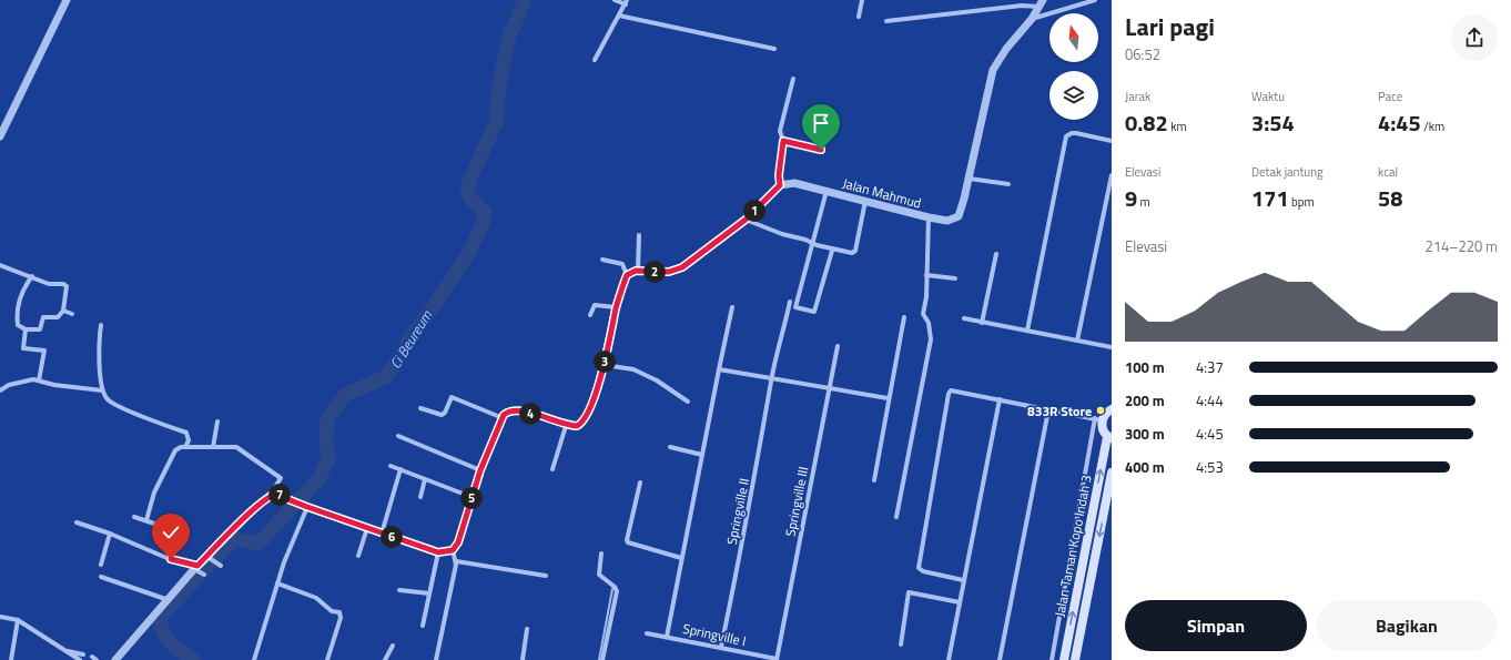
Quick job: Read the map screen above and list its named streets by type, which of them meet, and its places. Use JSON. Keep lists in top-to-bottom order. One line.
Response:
{"streets":{"main road":["Jalan Taman Kopo Indah 3"],"street":["Jalan Mahmud","Springville III","Springville II","Springville I"]},"crossings":[["Springville III","Springville I"],["Springville II","Springville I"]],"water":["Ci Beureum"],"places":["833R Store"],"north":"top","page":{"heading":["Lari pagi","06:52"],"stats":[["Jarak","0.82 km"],["Waktu","3:54"],["Pace","4:45 /km"],["Elevasi","9 m"],["Detak jantung","171 bpm"],["kcal","58"]],"pins":["1","2","3","4","7","5","6"],"chart":["Elevasi","214–220 m"],"list":[{"name":"100 m","note":"4:37"},{"name":"200 m","note":"4:44"},{"name":"300 m","note":"4:45"},{"name":"400 m","note":"4:53"}],"buttons":["Simpan","Bagikan"]}}
